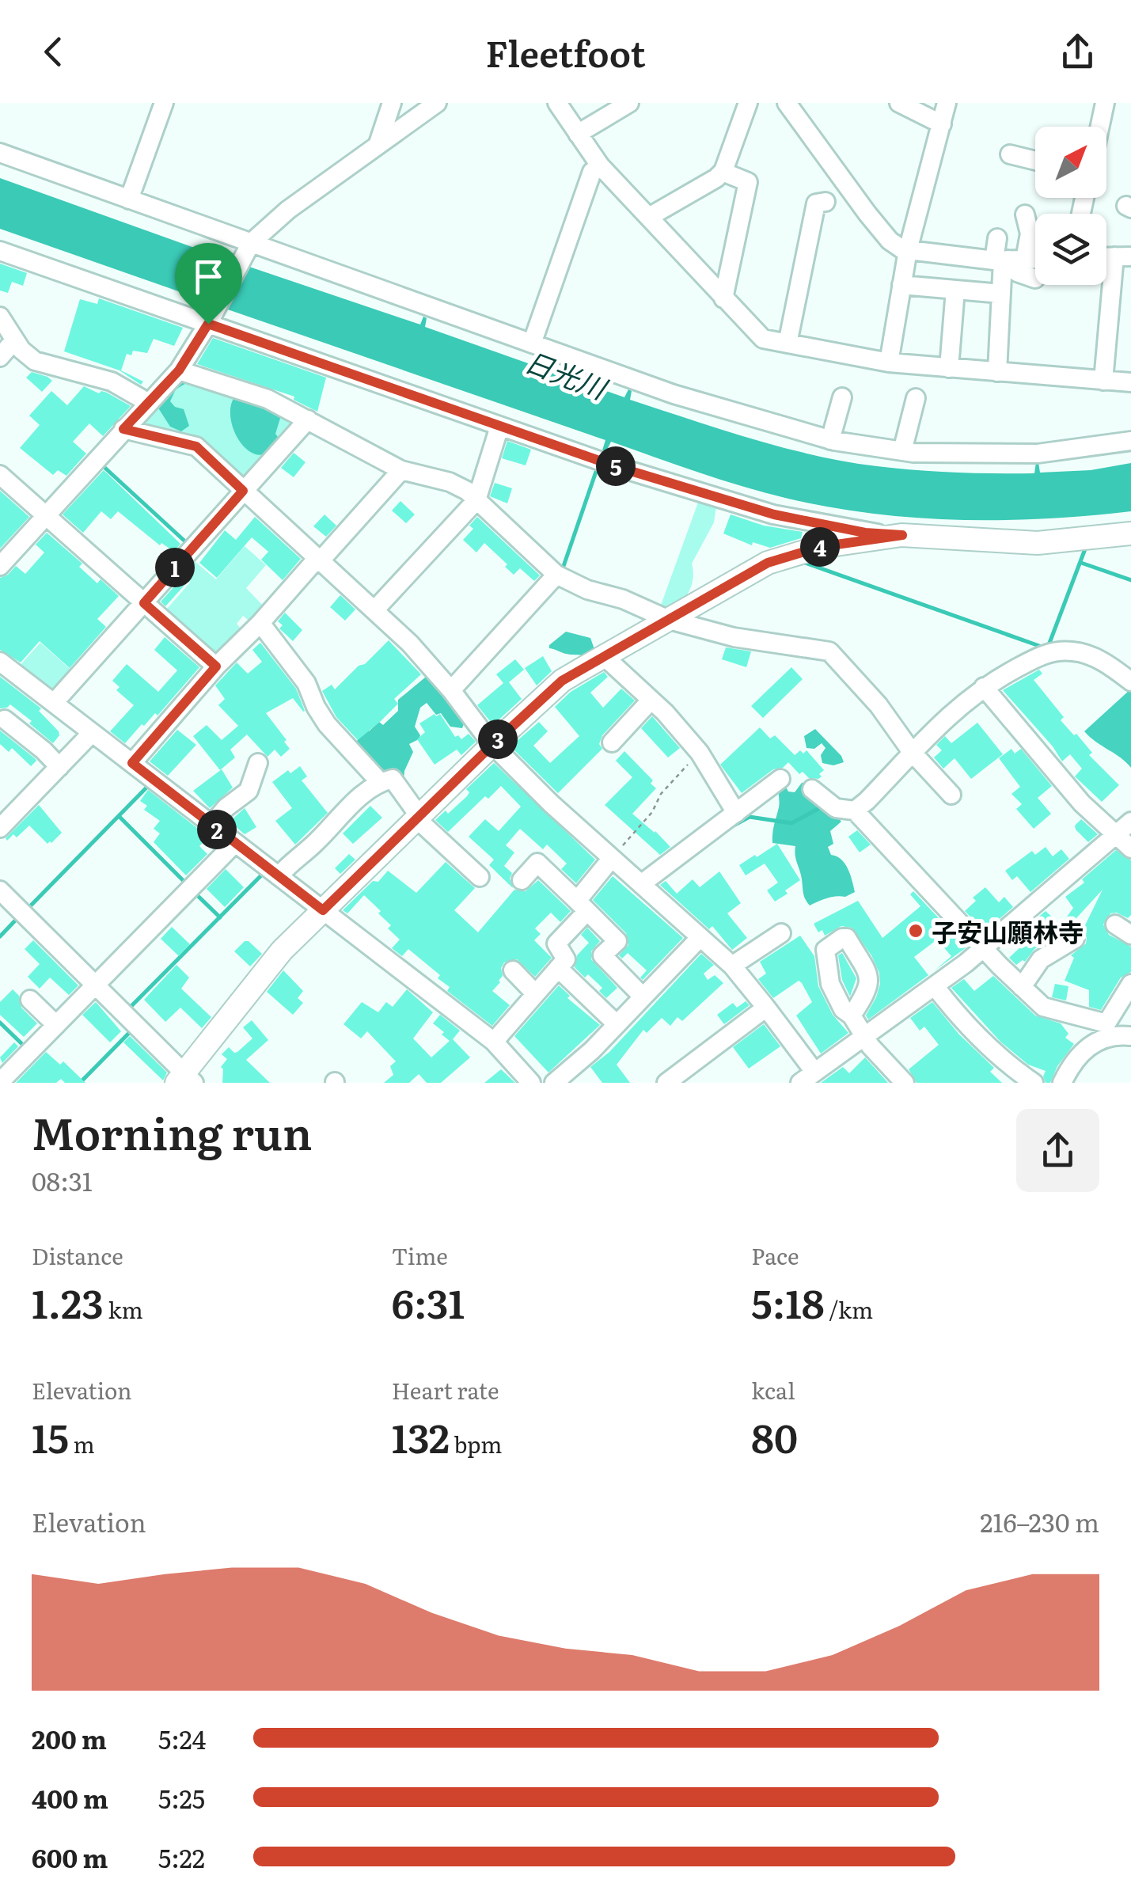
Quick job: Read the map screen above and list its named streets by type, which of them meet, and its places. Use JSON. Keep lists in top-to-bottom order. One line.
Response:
{"water":["日光川"],"places":["子安山願林寺"],"north":"top right","page":{"header":"Fleetfoot","pins":["5","4","1","3","2"],"heading":["Morning run","08:31"],"stats":[["Distance","1.23 km"],["Time","6:31"],["Pace","5:18 /km"],["Elevation","15 m"],["Heart rate","132 bpm"],["kcal","80"]],"chart":["Elevation","216–230 m"],"list":[{"name":"200 m","note":"5:24"},{"name":"400 m","note":"5:25"},{"name":"600 m","note":"5:22"}]}}
